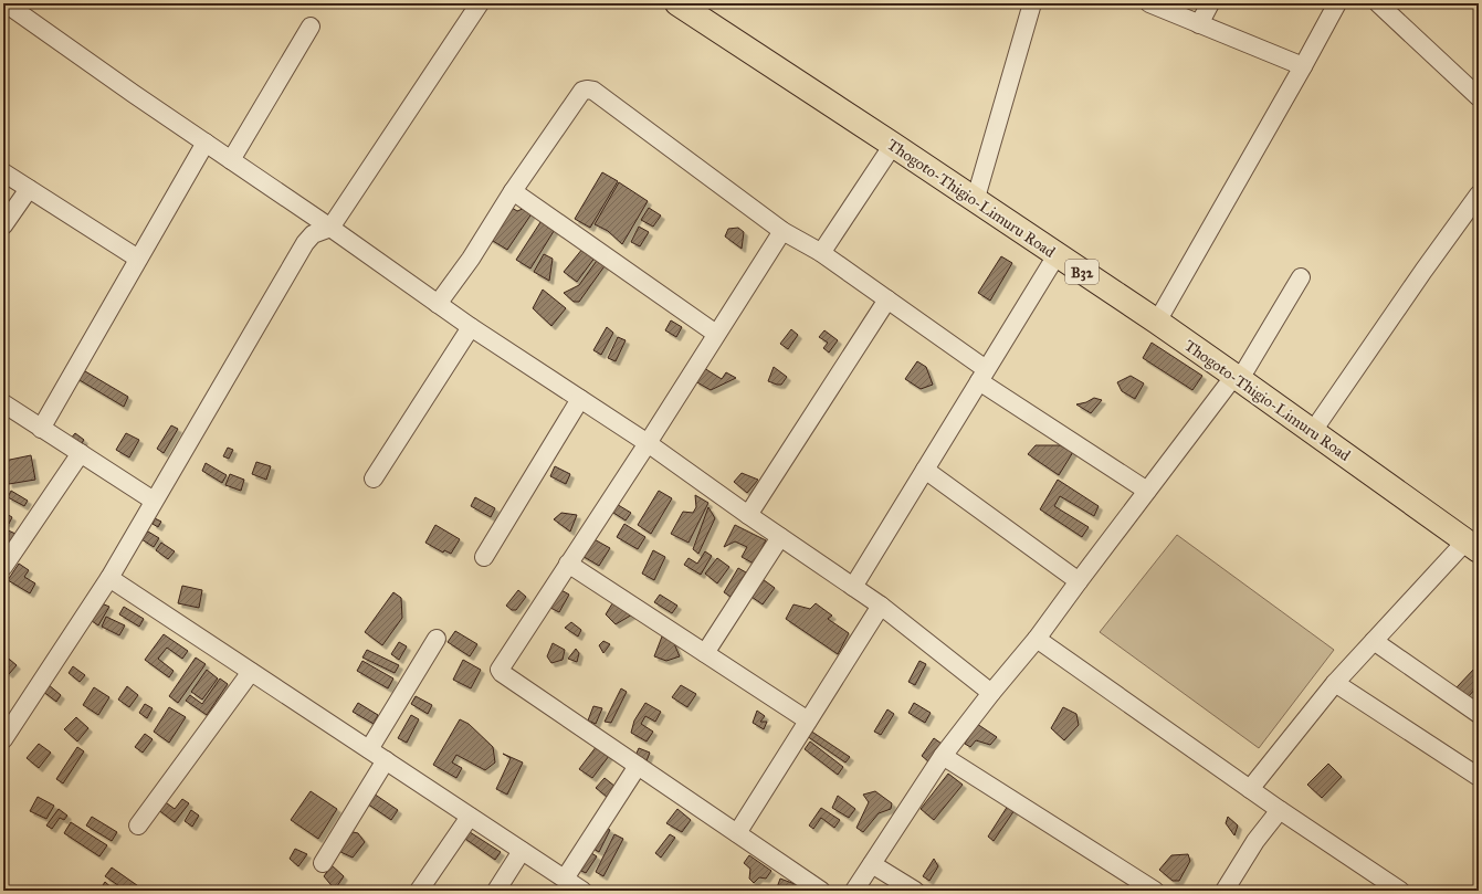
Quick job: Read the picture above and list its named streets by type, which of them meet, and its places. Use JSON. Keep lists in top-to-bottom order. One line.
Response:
{"streets":{"highway":["Thogoto-Thigio-Limuru Road","B32"]}}
